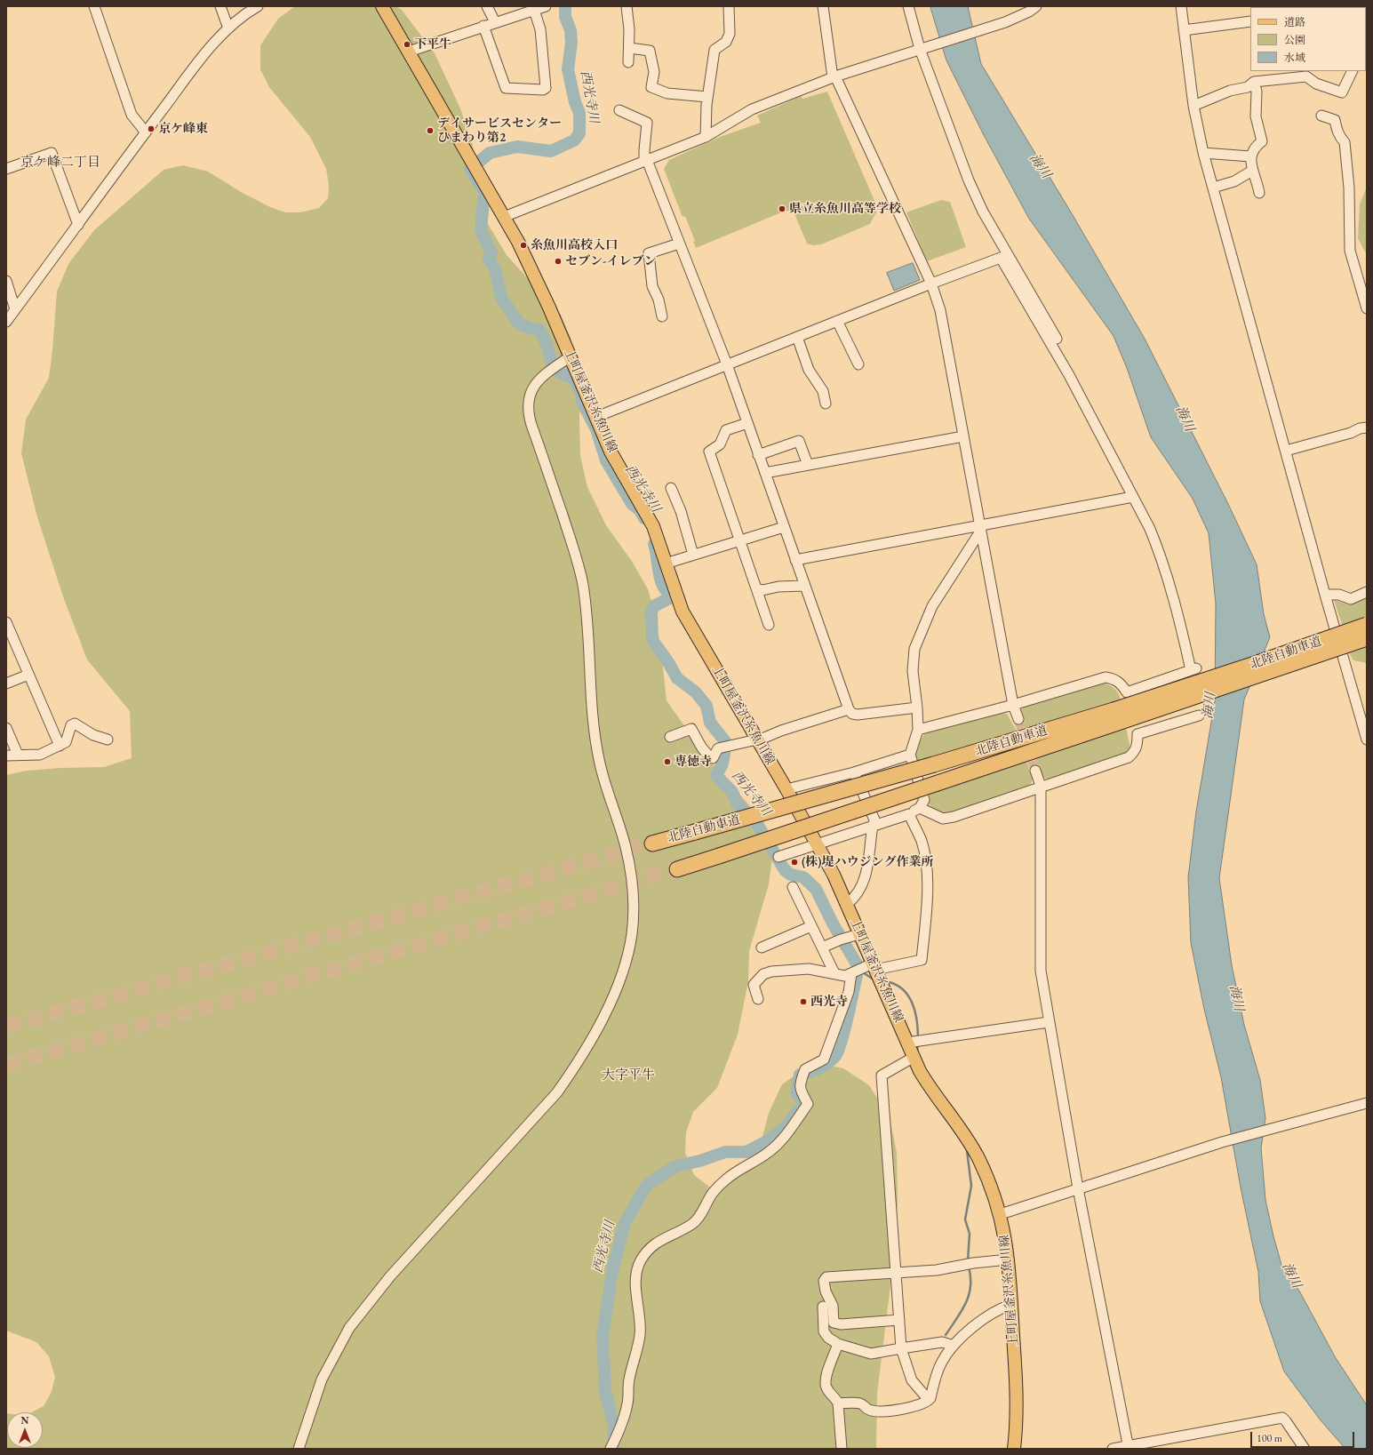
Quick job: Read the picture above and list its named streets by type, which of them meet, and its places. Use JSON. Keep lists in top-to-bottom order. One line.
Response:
{"streets":{"highway":["北陸自動車道"],"main road":["上町屋釜沢糸魚川線"]},"districts":["京ケ峰二丁目","大字平牛"],"water":["西光寺川","海川"],"places":["下平牛","京ケ峰東","デイサービスセンター ひまわり第2","県立糸魚川高等学校","糸魚川高校入口","セブン-イレブン","専徳寺","(株)堤ハウジング作業所","西光寺"],"legend":["道路","公園","水域"],"scale_bar":"100 m","north":"top"}
